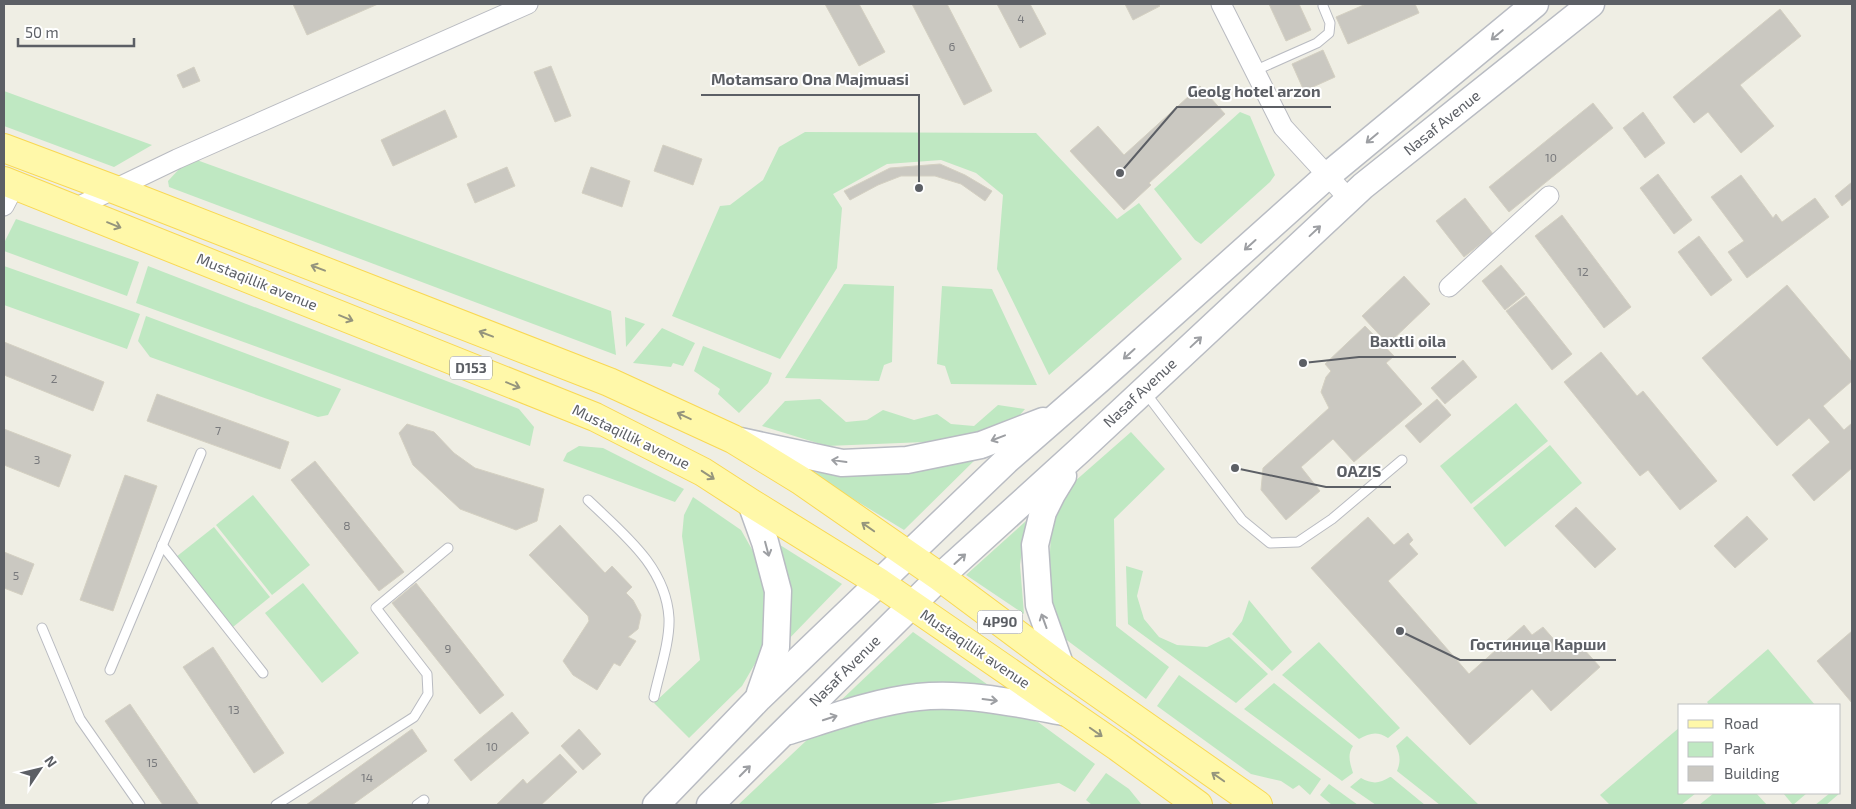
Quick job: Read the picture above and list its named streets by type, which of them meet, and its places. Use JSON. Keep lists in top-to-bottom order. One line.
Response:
{"streets":{"main road":["Nasaf Avenue","Mustaqillik avenue","D153","4P90"]},"crossings":[["Nasaf Avenue","Mustaqillik avenue"],["Nasaf Avenue","D153"],["Nasaf Avenue","4P90"],["D153","4P90"]],"places":["Geolg hotel arzon","Motamsaro Ona Majmuasi","Baxtli oila","OAZIS","Гостиница Карши"],"house_numbers":["4","6","10","12","2","7","3","8","5","9","13","10","15","14"],"legend":["Road","Park","Building"],"scale_bar":"50 m","north":"top right"}
